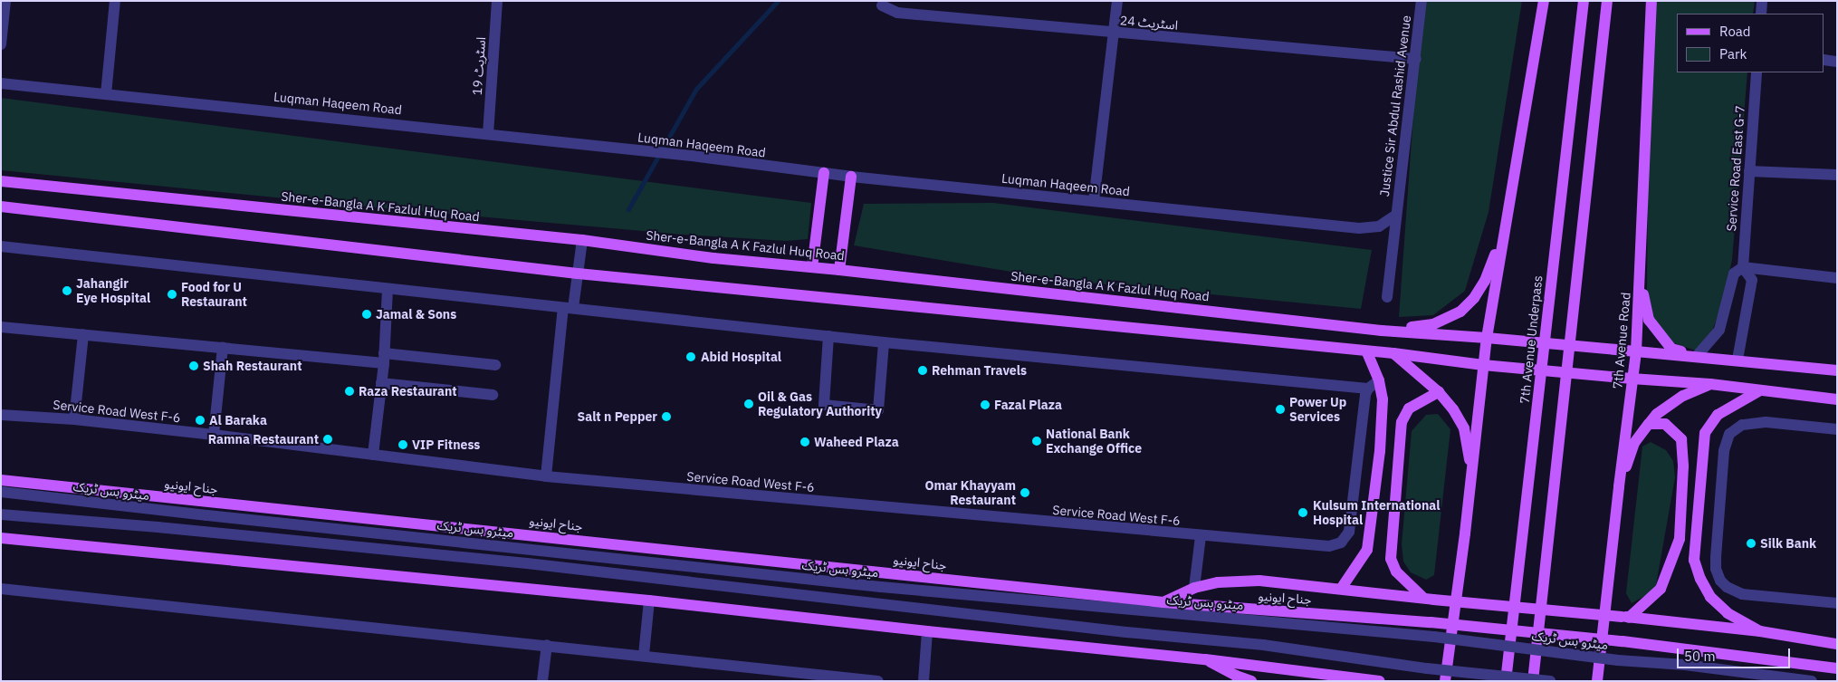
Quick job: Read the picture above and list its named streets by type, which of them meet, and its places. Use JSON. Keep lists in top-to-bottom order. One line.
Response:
{"streets":{"main road":["Sher-e-Bangla A K Fazlul Huq Road","7th Avenue Underpass","7th Avenue Road","جناح ایونیو"],"street":["اسٹریٹ 24","اسٹریٹ 19","Luqman Haqeem Road","Justice Sir Abdul Rashid Avenue","Service Road East G-7","Service Road West F-6","میٹرو بس ٹریک"]},"crossings":[["اسٹریٹ 24","Justice Sir Abdul Rashid Avenue"],["اسٹریٹ 19","Luqman Haqeem Road"],["Luqman Haqeem Road","Justice Sir Abdul Rashid Avenue"],["Sher-e-Bangla A K Fazlul Huq Road","7th Avenue Road"]],"places":["Jahangir Eye Hospital","Food for U Restaurant","Jamal & Sons","Abid Hospital","Shah Restaurant","Rehman Travels","Raza Restaurant","Oil & Gas Regulatory Authority","Fazal Plaza","Power Up Services","Salt n Pepper","Al Baraka","Ramna Restaurant","National Bank Exchange Office","Waheed Plaza","VIP Fitness","Omar Khayyam Restaurant","Kulsum International Hospital","Silk Bank"],"legend":["Road","Park"],"scale_bar":"50 m"}
